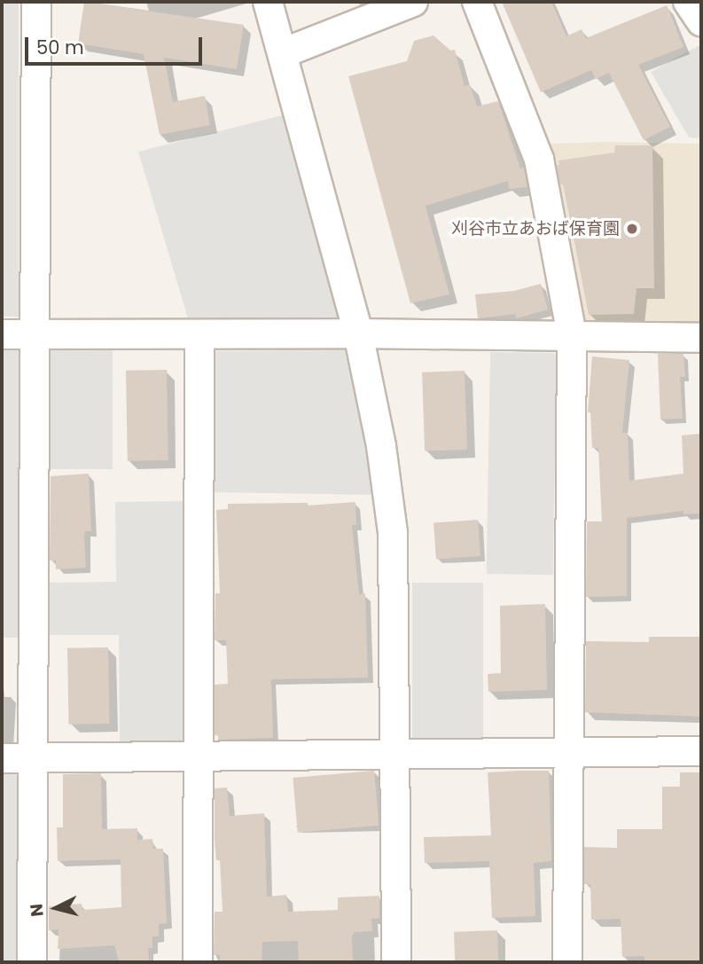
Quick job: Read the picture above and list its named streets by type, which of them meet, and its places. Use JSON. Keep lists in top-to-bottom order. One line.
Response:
{"places":["刈谷市立あおば保育園"],"scale_bar":"50 m","north":"left"}
